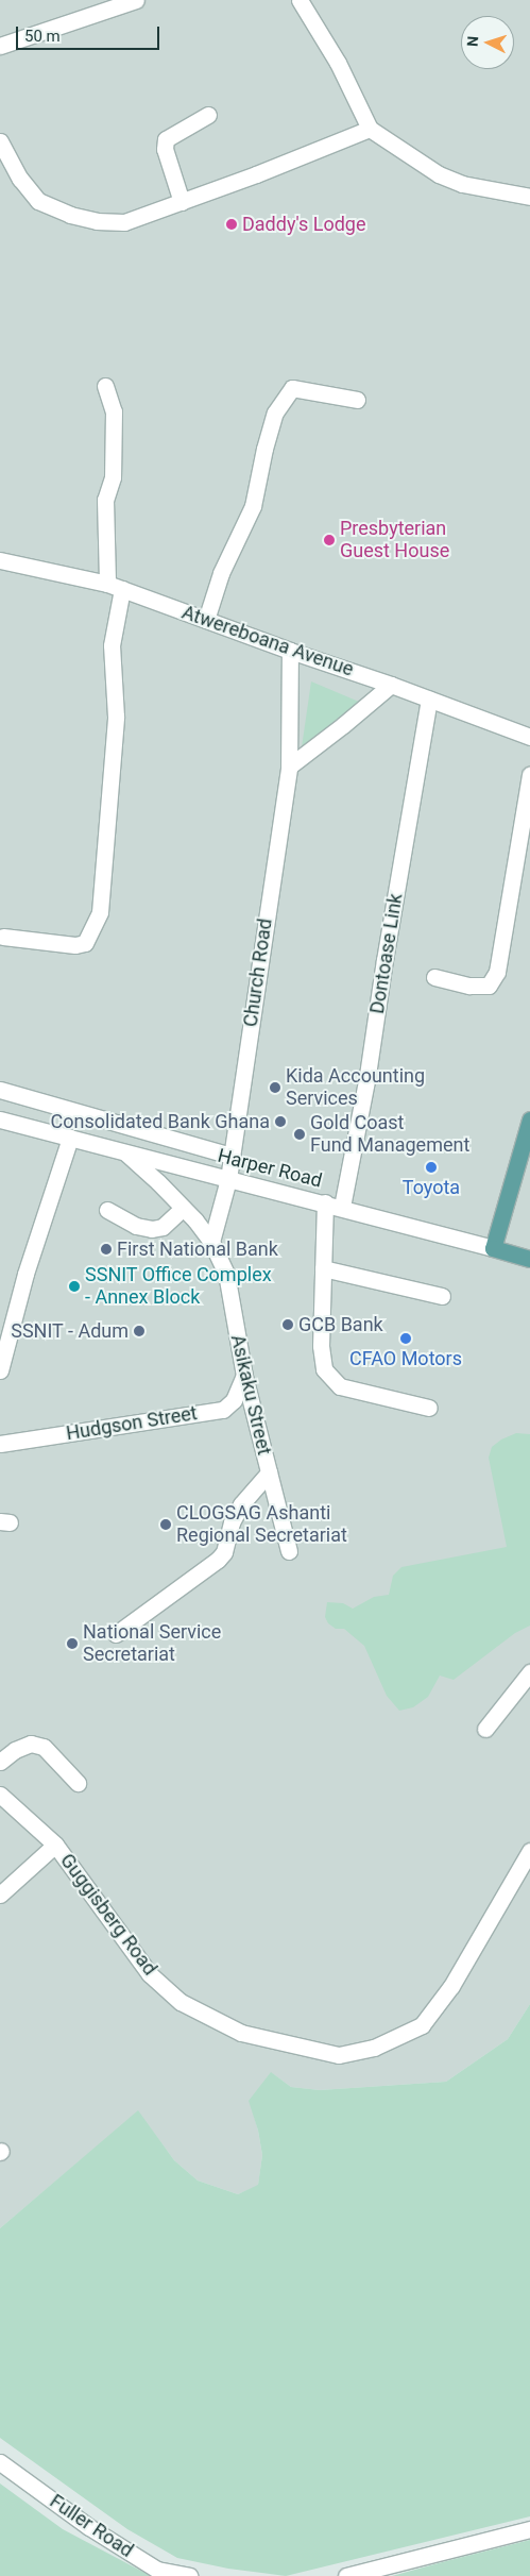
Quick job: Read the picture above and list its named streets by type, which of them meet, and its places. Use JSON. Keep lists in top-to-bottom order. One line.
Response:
{"streets":{"main road":["Harper Road"],"street":["Atwereboana Avenue","Dontoase Link","Church Road","Asikaku Street","Hudgson Street","Guggisberg Road","Fuller Road"]},"crossings":[["Atwereboana Avenue","Dontoase Link"],["Atwereboana Avenue","Church Road"],["Dontoase Link","Harper Road"],["Church Road","Harper Road"],["Harper Road","Asikaku Street"],["Asikaku Street","Hudgson Street"]],"places":["Daddy's Lodge","Presbyterian Guest House","Kida Accounting Services","Consolidated Bank Ghana","Gold Coast Fund Management","Toyota","First National Bank","SSNIT Office Complex - Annex Block","GCB Bank","SSNIT - Adum","CFAO Motors","CLOGSAG Ashanti Regional Secretariat","National Service Secretariat"],"scale_bar":"50 m","north":"left"}
